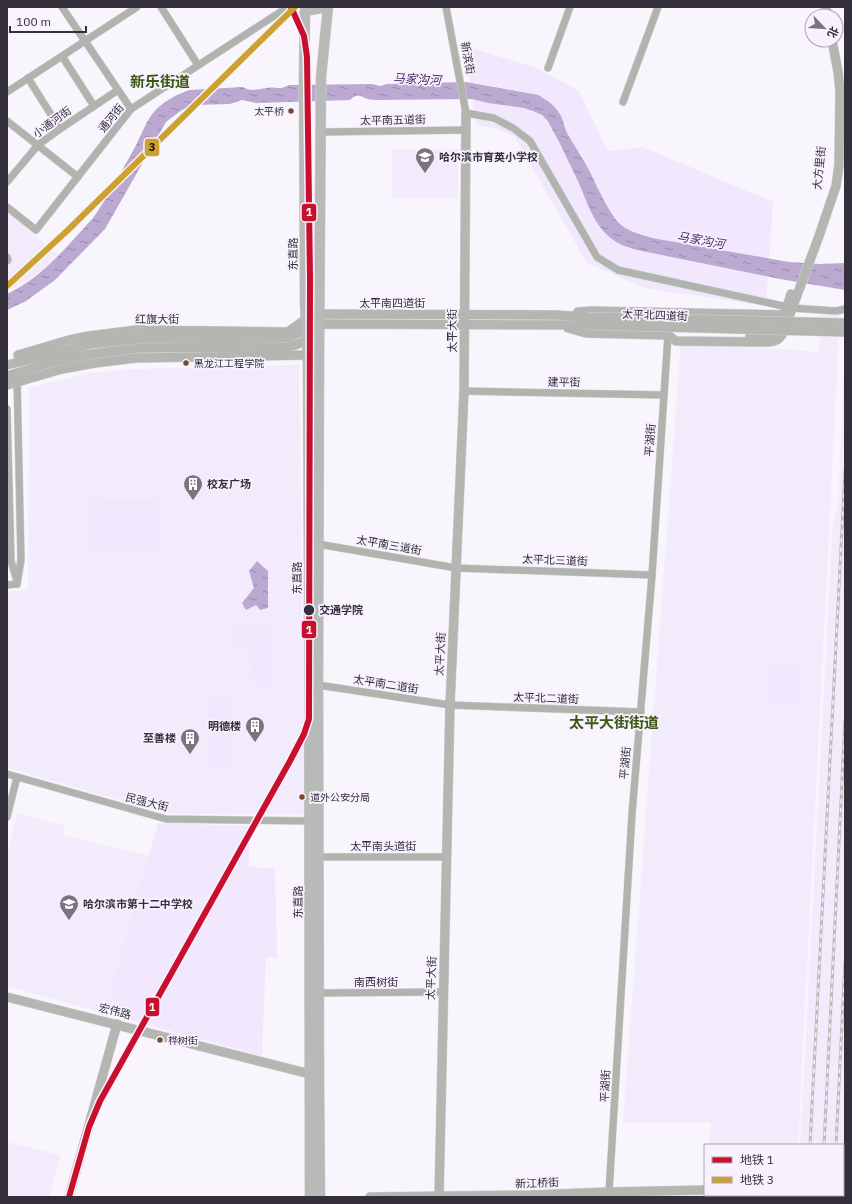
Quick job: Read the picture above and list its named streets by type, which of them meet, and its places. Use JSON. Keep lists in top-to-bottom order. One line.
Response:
{"streets":{"highway":["东直路"],"main road":["大方里街","太平南四道街","太平北四道街","红旗大街","太平大街","宏伟路","新江桥街"],"street":["新滨街","通河街","太平南五道街","小通河街","建平街","平湖街","太平南三道街","太平北三道街","太平南二道街","太平北二道街","民强大街","太平南头道街","南西树街"]},"crossings":[["新滨街","太平大街"],["太平南五道街","东直路"],["太平南五道街","太平大街"],["大方里街","太平北四道街"],["大方里街","平湖街"],["东直路","太平南四道街"],["东直路","红旗大街"],["东直路","太平南三道街"],["东直路","太平南二道街"],["东直路","民强大街"],["东直路","太平南头道街"],["东直路","南西树街"],["东直路","宏伟路"],["太平南四道街","太平北四道街"],["太平南四道街","太平大街"],["太平北四道街","太平大街"],["太平大街","建平街"],["太平大街","太平南三道街"],["太平大街","太平北三道街"],["太平大街","太平南二道街"],["太平大街","太平北二道街"],["太平大街","太平南头道街"],["太平大街","南西树街"],["太平大街","新江桥街"],["建平街","平湖街"],["平湖街","太平北三道街"],["平湖街","太平北二道街"],["平湖街","新江桥街"],["太平南三道街","太平北三道街"],["太平南二道街","太平北二道街"]],"districts":["新乐街道","太平大街街道"],"water":["马家沟河"],"places":{"other":["太平桥","黑龙江工程学院","交通学院","道外公安分局","桦树街"],"school or university":["哈尔滨市育英小学校","哈尔滨市第十二中学校"],"building":["校友广场","明德楼","至善楼"]},"lines":["metro line 1","metro line 3"],"legend":["地铁 1","地铁 3"],"scale_bar":"100 m","north":"bottom right"}
